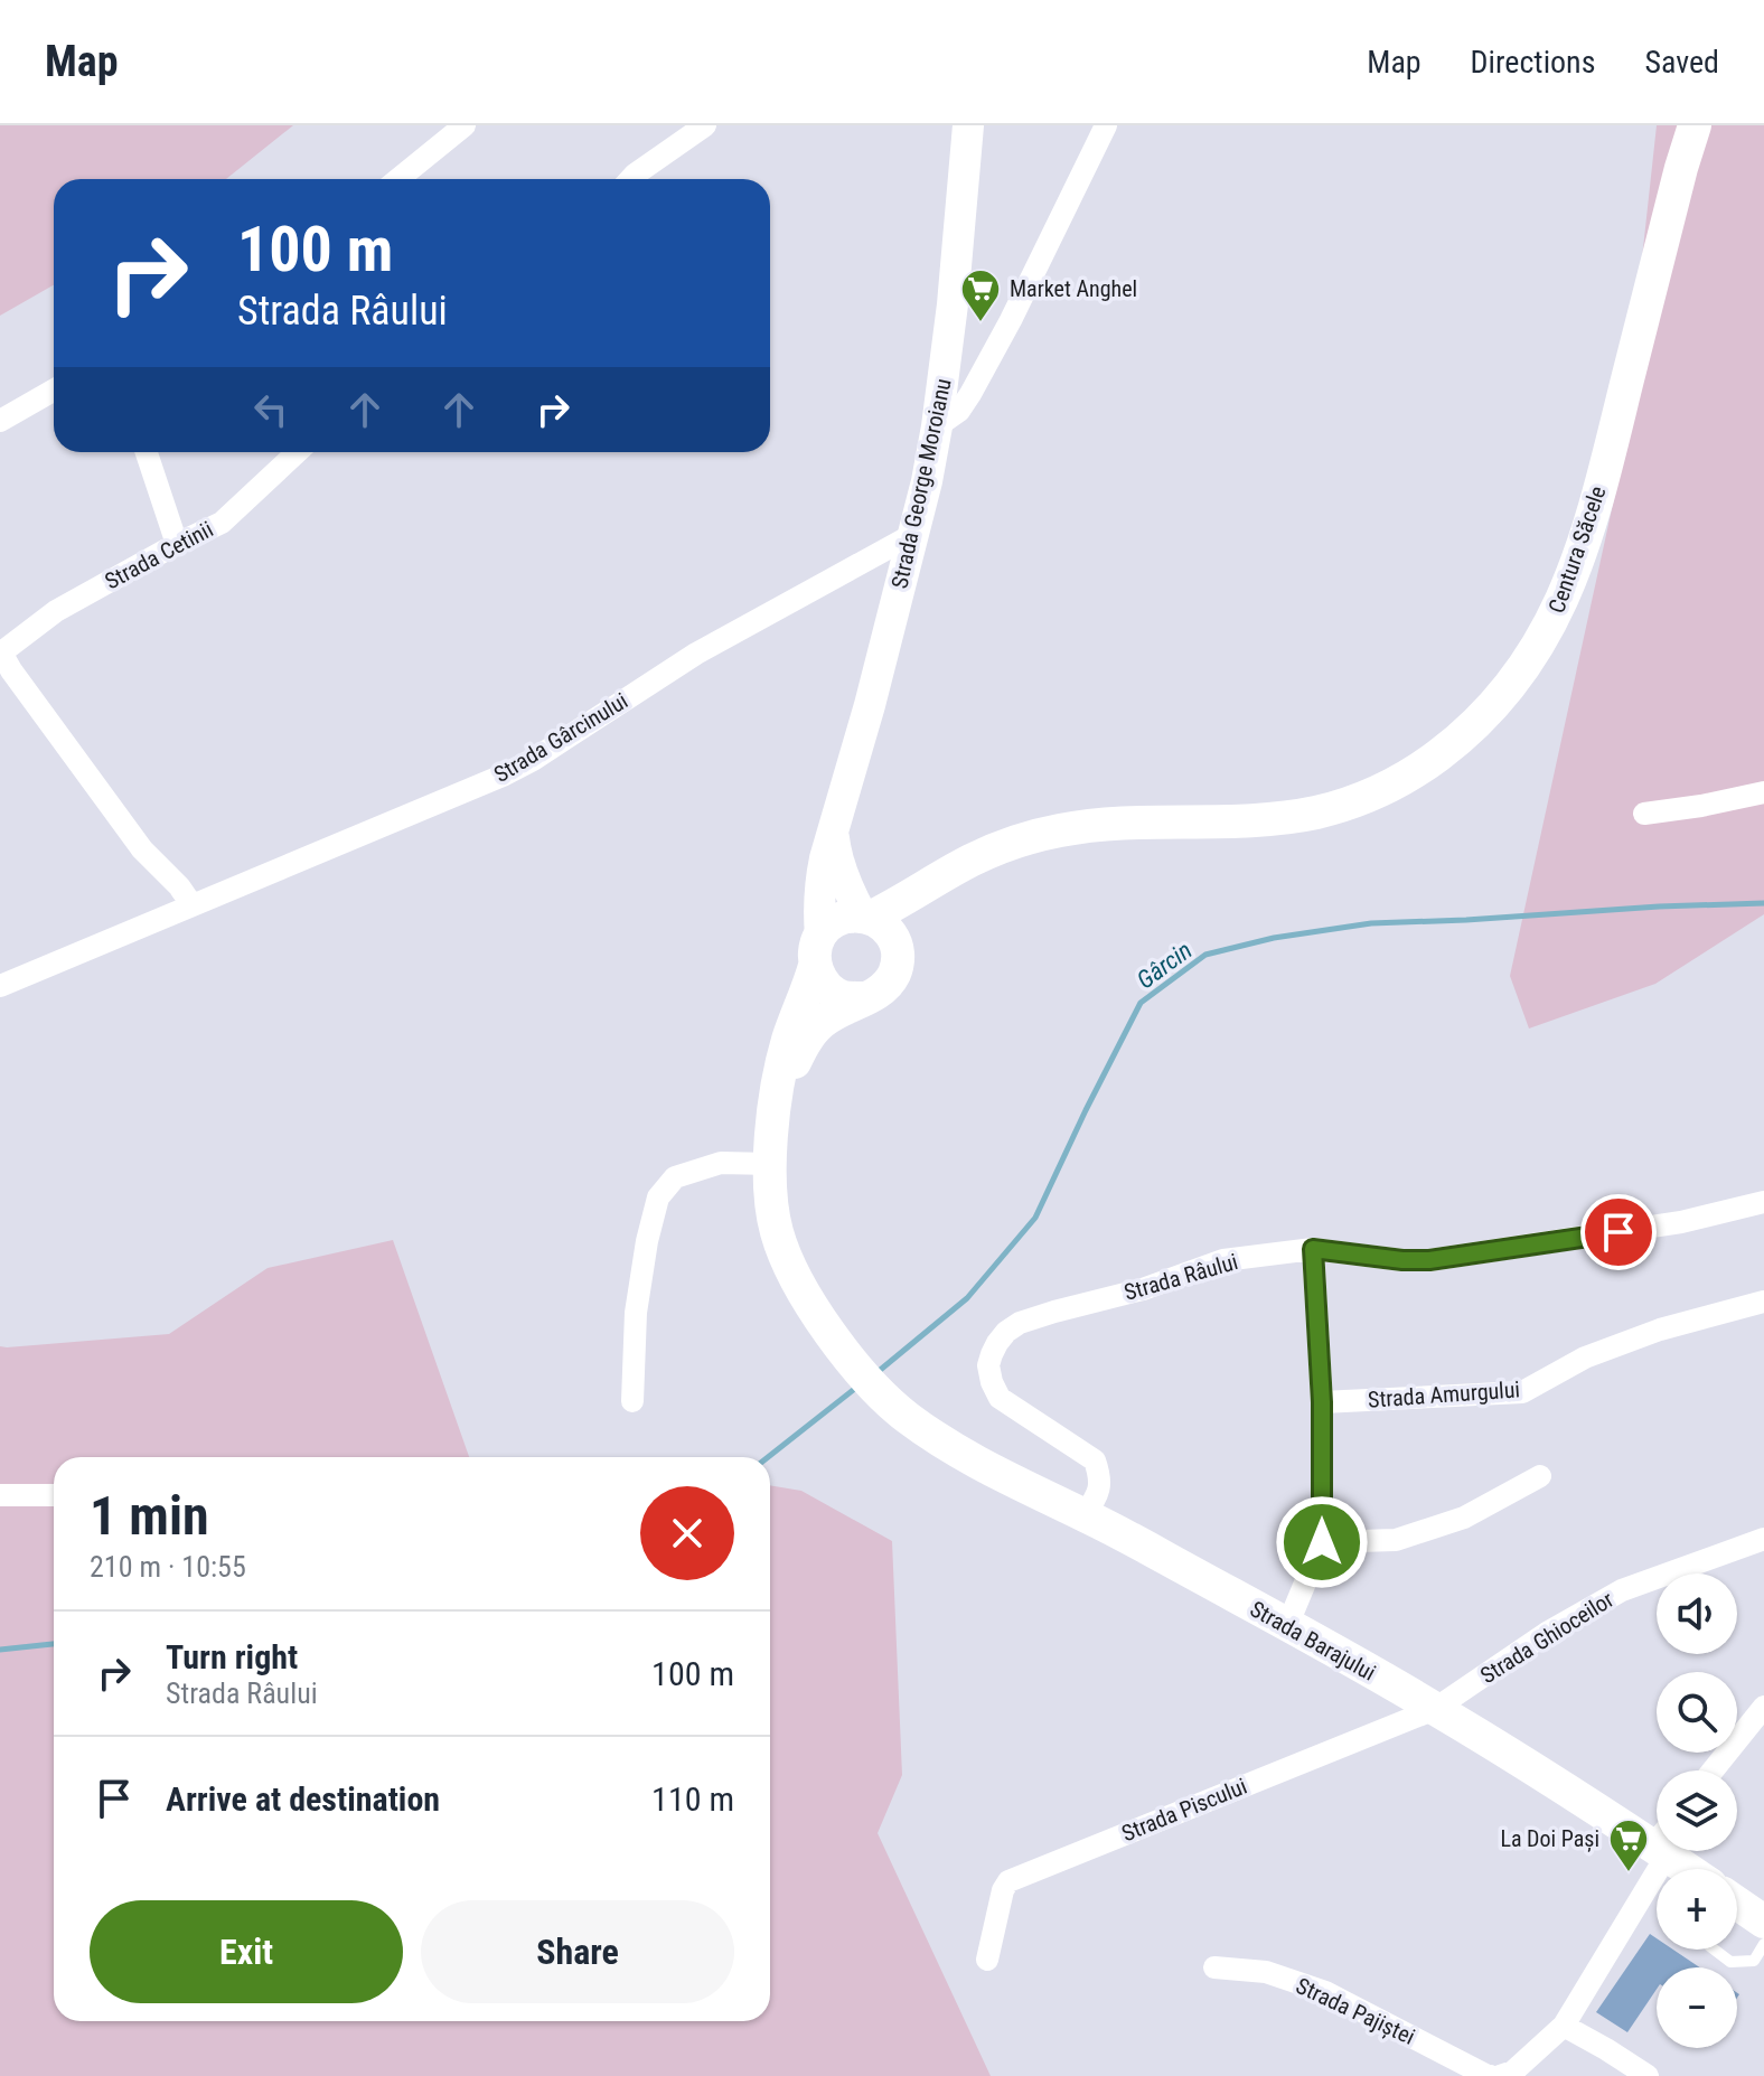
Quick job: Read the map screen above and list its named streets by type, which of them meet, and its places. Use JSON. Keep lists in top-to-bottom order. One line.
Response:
{"streets":{"main road":["Strada George Moroianu","Centura Săcele","Strada Barajului"],"street":["Strada Cetinii","Strada Gârcinului","Strada Râului","Strada Amurgului","Strada Ghioceilor","Strada Piscului","Strada Pajiștei"]},"crossings":[["Strada George Moroianu","Centura Săcele"],["Strada George Moroianu","Strada Gârcinului"],["Strada George Moroianu","Strada Barajului"],["Strada Râului","Strada Barajului"],["Strada Ghioceilor","Strada Barajului"],["Strada Ghioceilor","Strada Piscului"],["Strada Barajului","Strada Piscului"]],"water":["Gârcin"],"places":{"supermarket":["Market Anghel","La Doi Pași"]},"page":{"header":"Map","nav":["Map","Directions","Saved"],"turn":["100 m","Strada Râului"],"heading":["1 min","210 m · 10:55"],"map_buttons":["+","−"],"list":[{"name":"Turn right","note":"Strada Râului","value":"100 m"},{"name":"Arrive at destination","value":"110 m"}],"buttons":["Exit","Share"]}}
